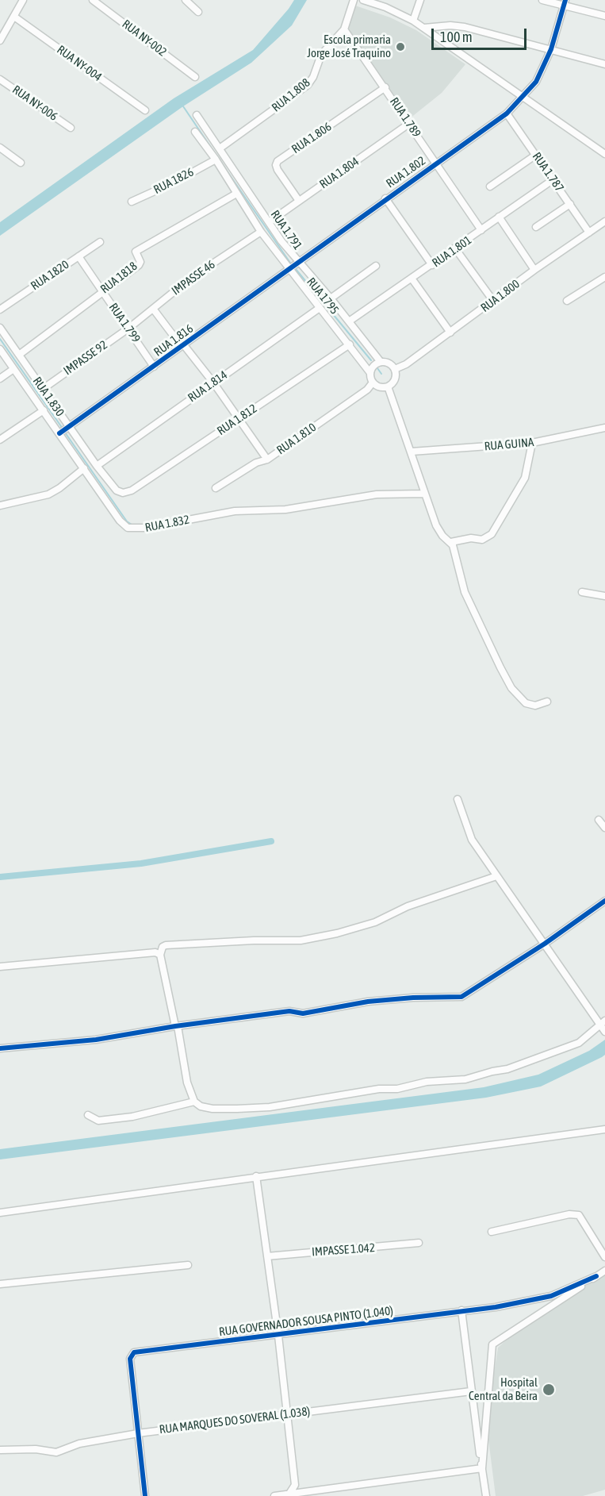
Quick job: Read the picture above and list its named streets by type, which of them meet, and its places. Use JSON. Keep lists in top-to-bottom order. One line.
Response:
{"streets":{"street":["RUA NY-002","RUA NY-004","RUA 1.808","RUA NY-006","RUA 1.789","RUA 1.806","RUA 1.802","RUA 1.787","RUA 1.804","RUA 1826","RUA 1.791","RUA 1.801","RUA 1820","RUA 1818","IMPASSE 46","RUA 1795","RUA 1.800","RUA 1.799","RUA 1.816","IMPASSE 92","RUA 1.814","RUA 1.830","RUA 1.812","RUA 1.810","RUA GUINA","RUA 1.832","IMPASSE 1.042","RUA GOVERNADOR SOUSA PINTO (1.040)","RUA MARQUES DO SOVERAL (1.038)"]},"crossings":[["RUA 1.808","RUA 1.789"],["RUA 1.808","RUA 1.791"],["RUA 1.789","RUA 1.806"],["RUA 1.789","RUA 1.802"],["RUA 1.789","RUA 1.804"],["RUA 1.789","RUA 1.801"],["RUA 1.806","RUA 1.804"],["RUA 1.802","RUA 1.787"],["RUA 1.802","RUA 1.791"],["RUA 1.802","RUA 1795"],["RUA 1.802","RUA 1.816"],["RUA 1.787","RUA 1.801"],["RUA 1.787","RUA 1.800"],["RUA 1.804","RUA 1.791"],["RUA 1826","RUA 1795"],["RUA 1.791","RUA 1.801"],["RUA 1.791","RUA 1795"],["RUA 1.791","RUA 1.800"],["RUA 1.791","RUA 1.810"],["RUA 1820","RUA 1.799"],["RUA 1818","RUA 1795"],["RUA 1818","RUA 1.799"],["RUA 1818","RUA 1.830"],["IMPASSE 46","RUA 1795"],["IMPASSE 46","RUA 1.799"],["IMPASSE 46","IMPASSE 92"],["RUA 1795","RUA 1.800"],["RUA 1795","RUA 1.816"],["RUA 1795","RUA 1.814"],["RUA 1795","RUA 1.812"],["RUA 1795","RUA 1.810"],["RUA 1.800","RUA 1.810"],["RUA 1.799","RUA 1.816"],["RUA 1.799","IMPASSE 92"],["RUA 1.816","RUA 1.830"],["RUA 1.816","RUA 1.832"],["IMPASSE 92","RUA 1.830"],["RUA 1.814","RUA 1.830"],["RUA 1.830","RUA 1.812"],["RUA GOVERNADOR SOUSA PINTO (1.040)","RUA MARQUES DO SOVERAL (1.038)"]],"places":["Escola primaria Jorge José Traquino","Hospital Central da Beira"],"scale_bar":"100 m"}
